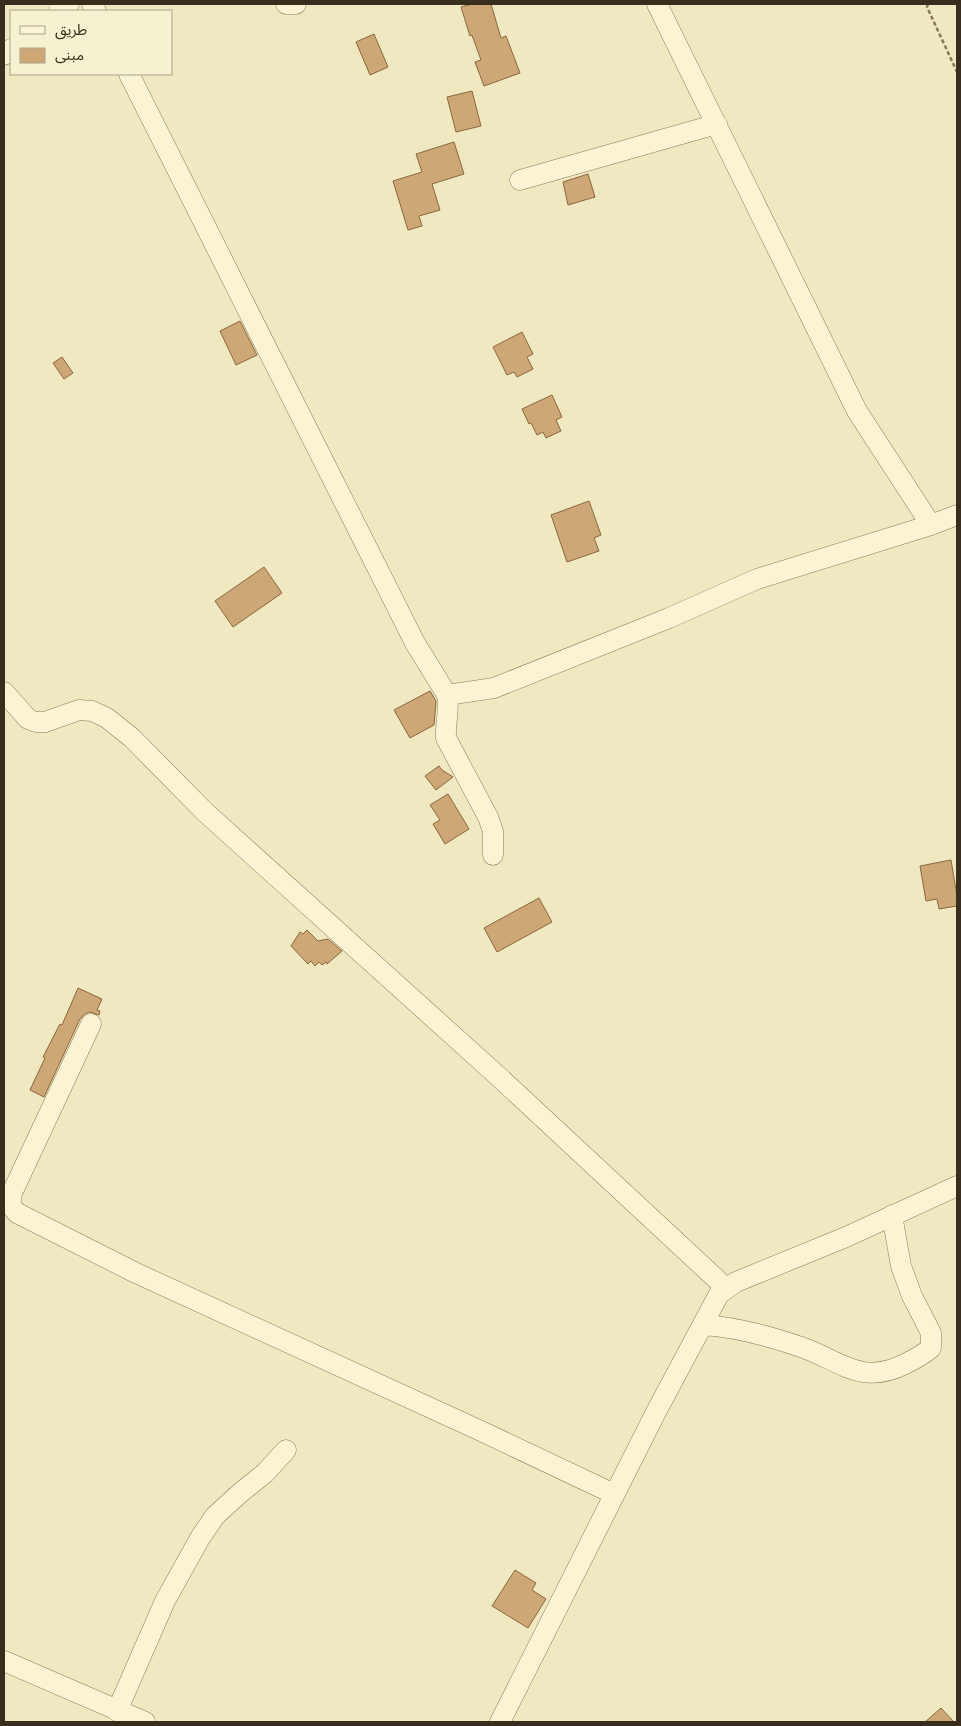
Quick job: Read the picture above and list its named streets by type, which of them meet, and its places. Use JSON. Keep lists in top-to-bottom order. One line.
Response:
{"legend":["طريق","مبنى"]}
